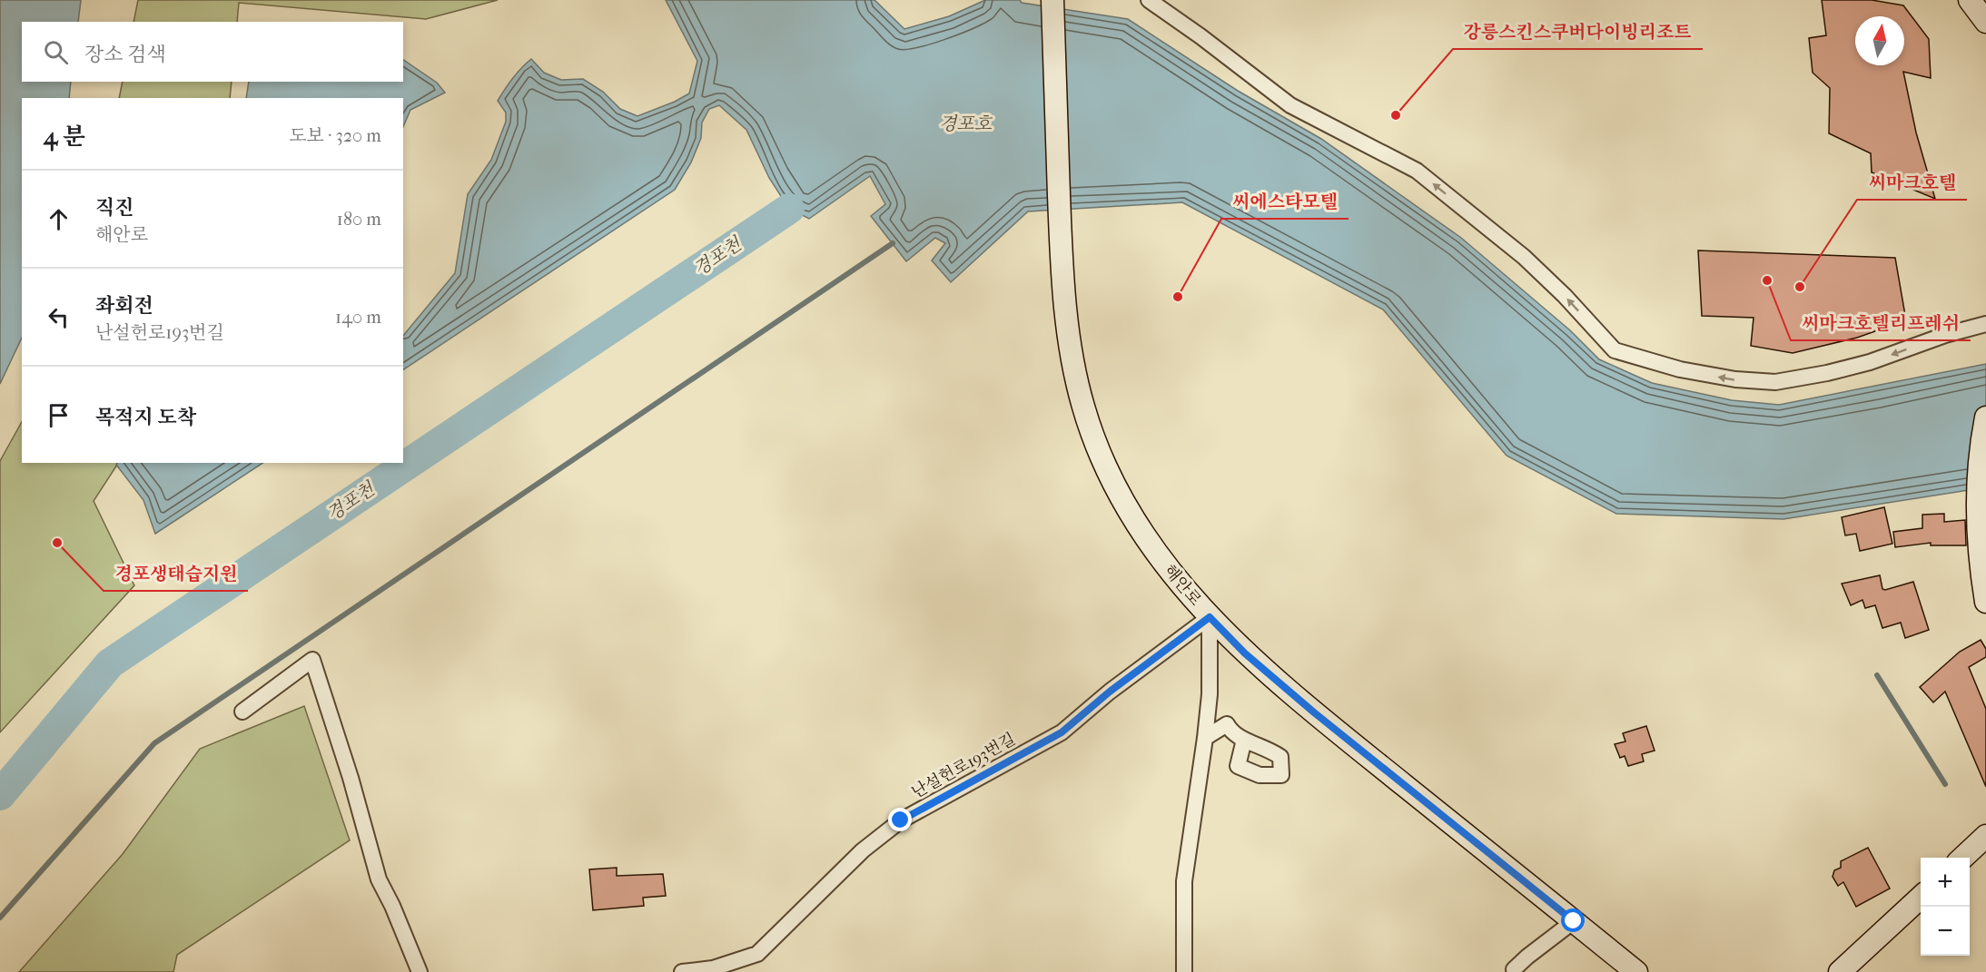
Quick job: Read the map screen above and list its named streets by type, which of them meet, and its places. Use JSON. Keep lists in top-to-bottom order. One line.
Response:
{"streets":{"street":["해안로","난설헌로193번길"]},"crossings":[["해안로","난설헌로193번길"]],"water":["경포호","경포천"],"places":["강릉스킨스쿠버다이빙리조트","씨마크호텔리프레쉬","씨마크호텔","씨에스타모텔","경포생태습지원"],"north":"top","page":{"search":"장소 검색","heading":["4 분","도보 · 320 m"],"list":[["직진","해안로","180 m"],["좌회전","난설헌로193번길","140 m"],"목적지 도착"],"map_buttons":["+","−"]}}
